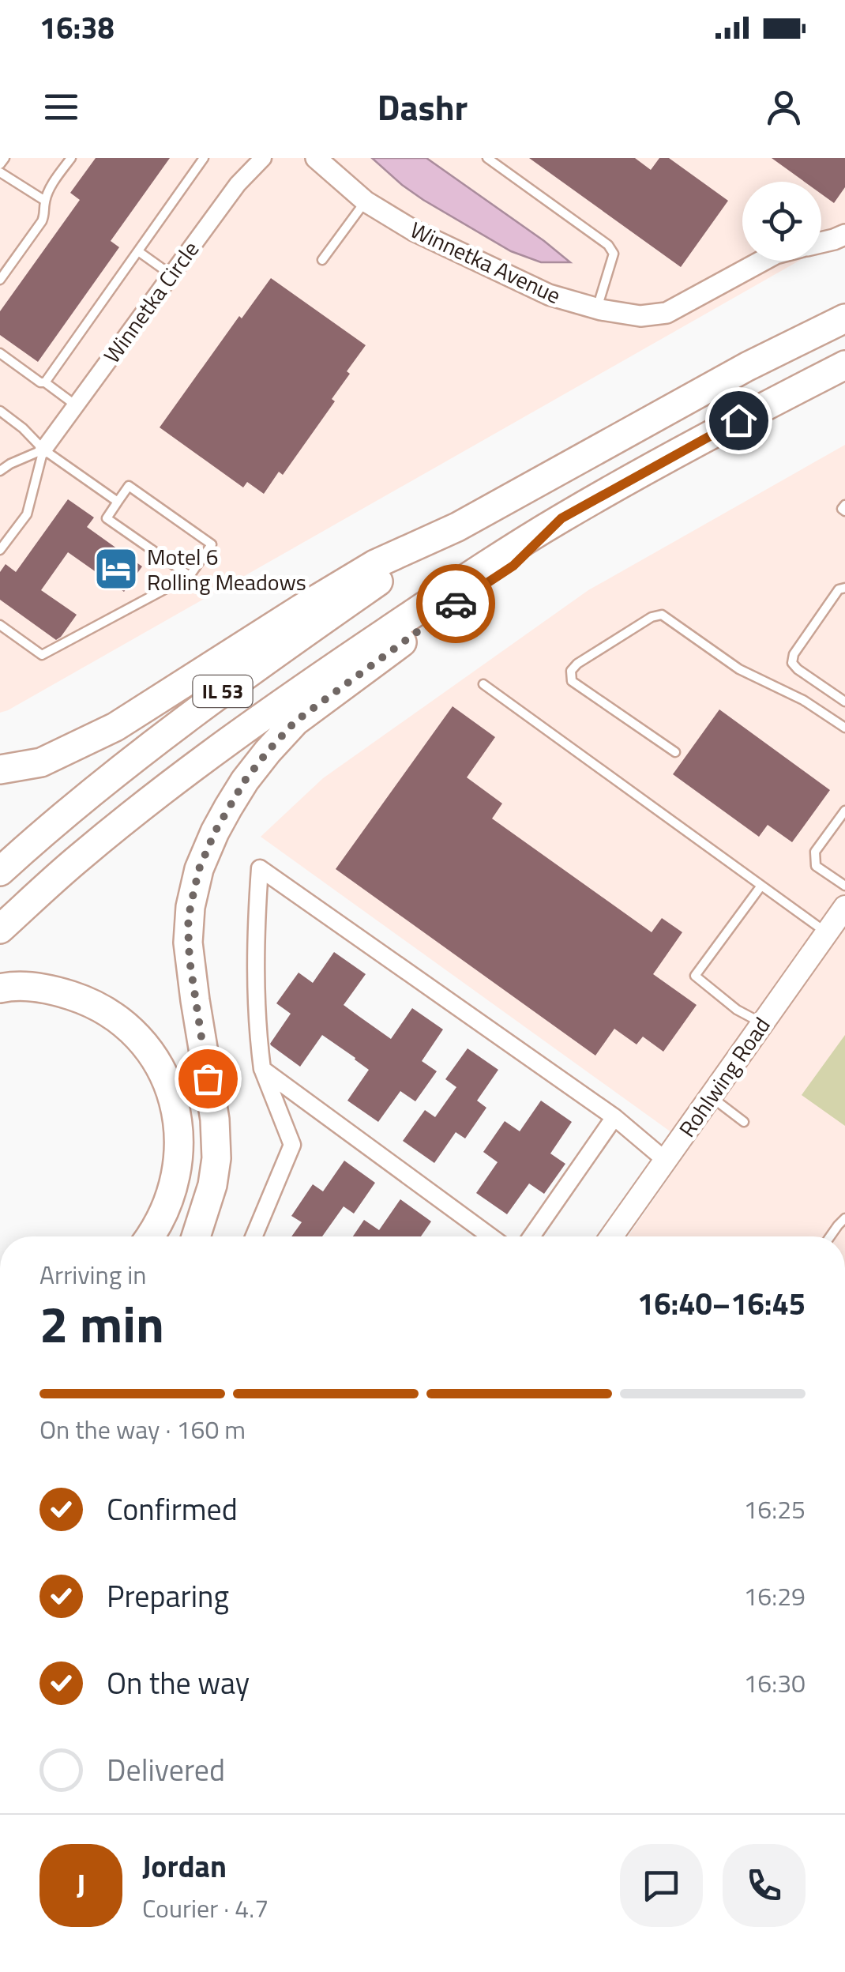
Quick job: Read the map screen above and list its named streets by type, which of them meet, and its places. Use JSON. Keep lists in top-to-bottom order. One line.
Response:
{"streets":{"highway":["IL 53"],"main road":["Rohlwing Road"],"street":["Winnetka Avenue","Winnetka Circle"]},"places":{"hotel":["Motel 6 Rolling Meadows"]},"page":{"status":"16:38","header":"Dashr","heading":["2 min","Arriving in","16:40–16:45"],"panel":["Jordan","Courier · 4.7"],"bar":"On the way · 160 m","list":[["Confirmed","16:25"],["Preparing","16:29"],["On the way","16:30"],"Delivered"],"round":"J"}}
